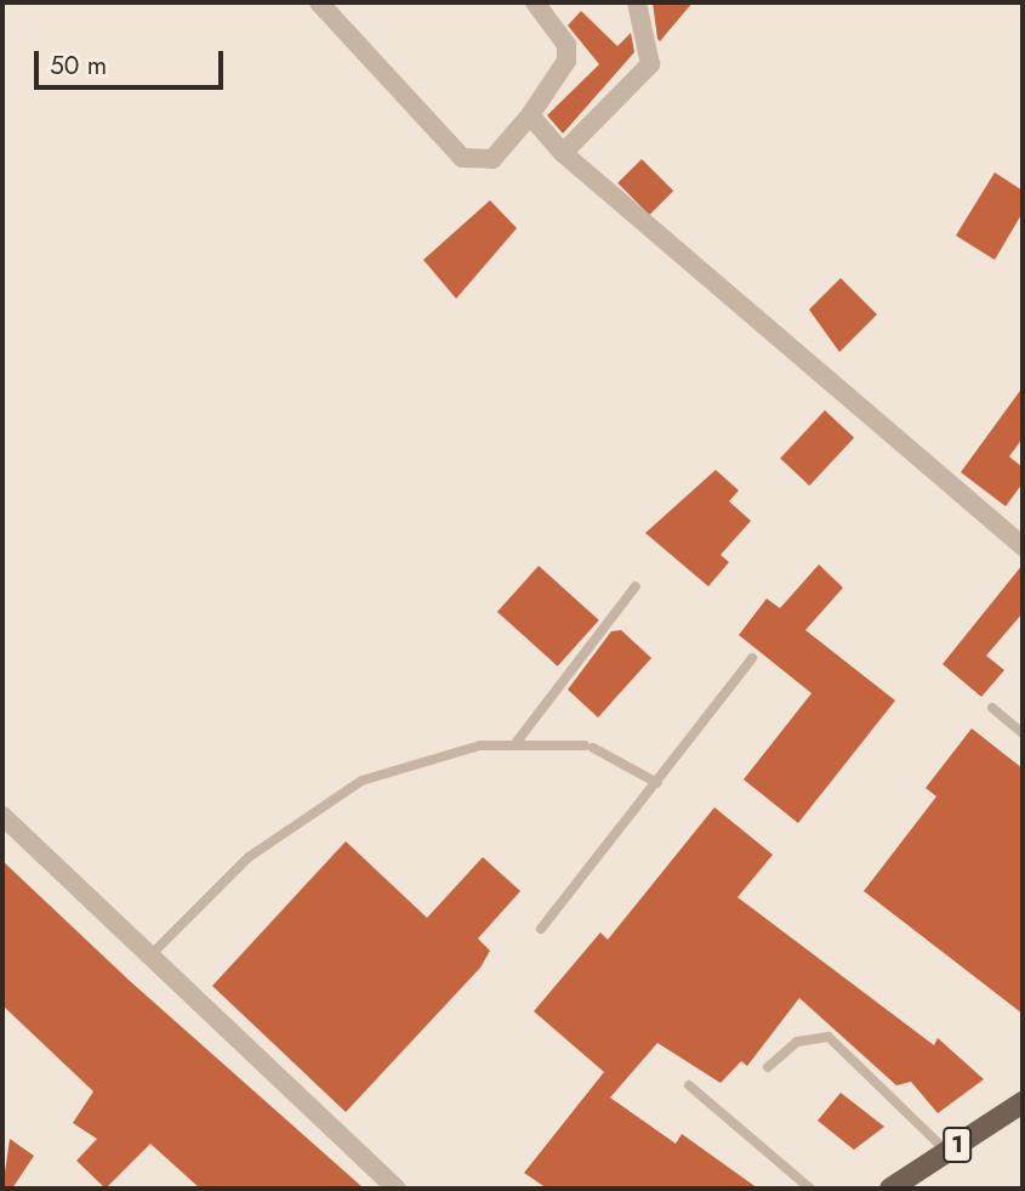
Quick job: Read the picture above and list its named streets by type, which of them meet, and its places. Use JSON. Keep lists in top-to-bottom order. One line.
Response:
{"streets":{"main road":["1"]},"scale_bar":"50 m"}
